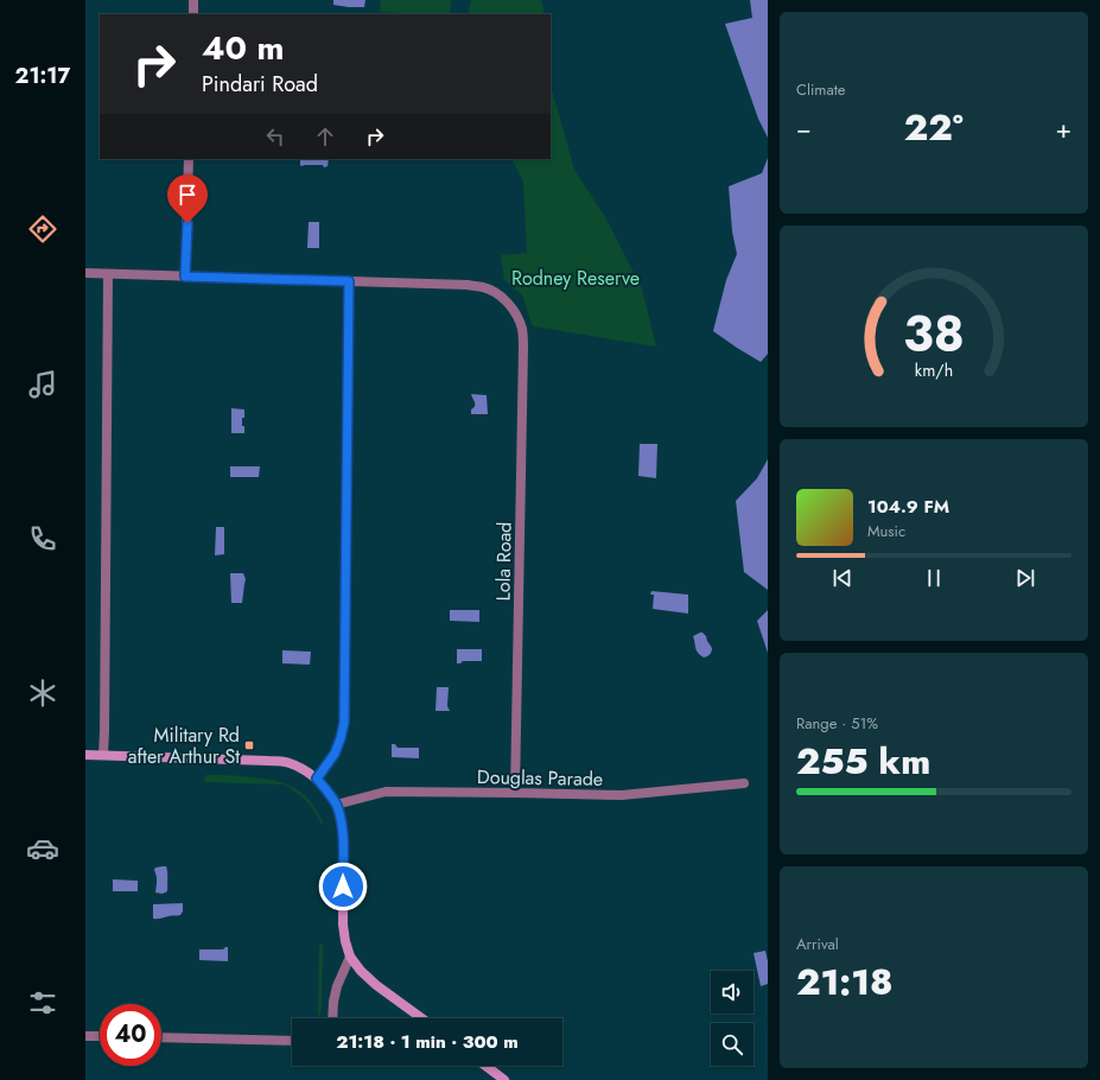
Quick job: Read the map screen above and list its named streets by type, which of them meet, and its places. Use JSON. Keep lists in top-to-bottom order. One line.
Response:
{"streets":{"street":["Lola Road","Douglas Parade"]},"crossings":[["Lola Road","Douglas Parade"]],"parks":["Rodney Reserve"],"places":{"transit":["Military Rd after Arthur St"]},"page":{"tabs":"21:17","tile":["Climate",["Range · 51%","255 km"],["Arrival","21:18"]],"turn":["40 m","Pindari Road"],"heat":["−","22°","+"],"song":["104.9 FM","Music"],"limit":"40","trip":"21:18 · 1 min · 300 m","gauge":["38","km/h"]}}
